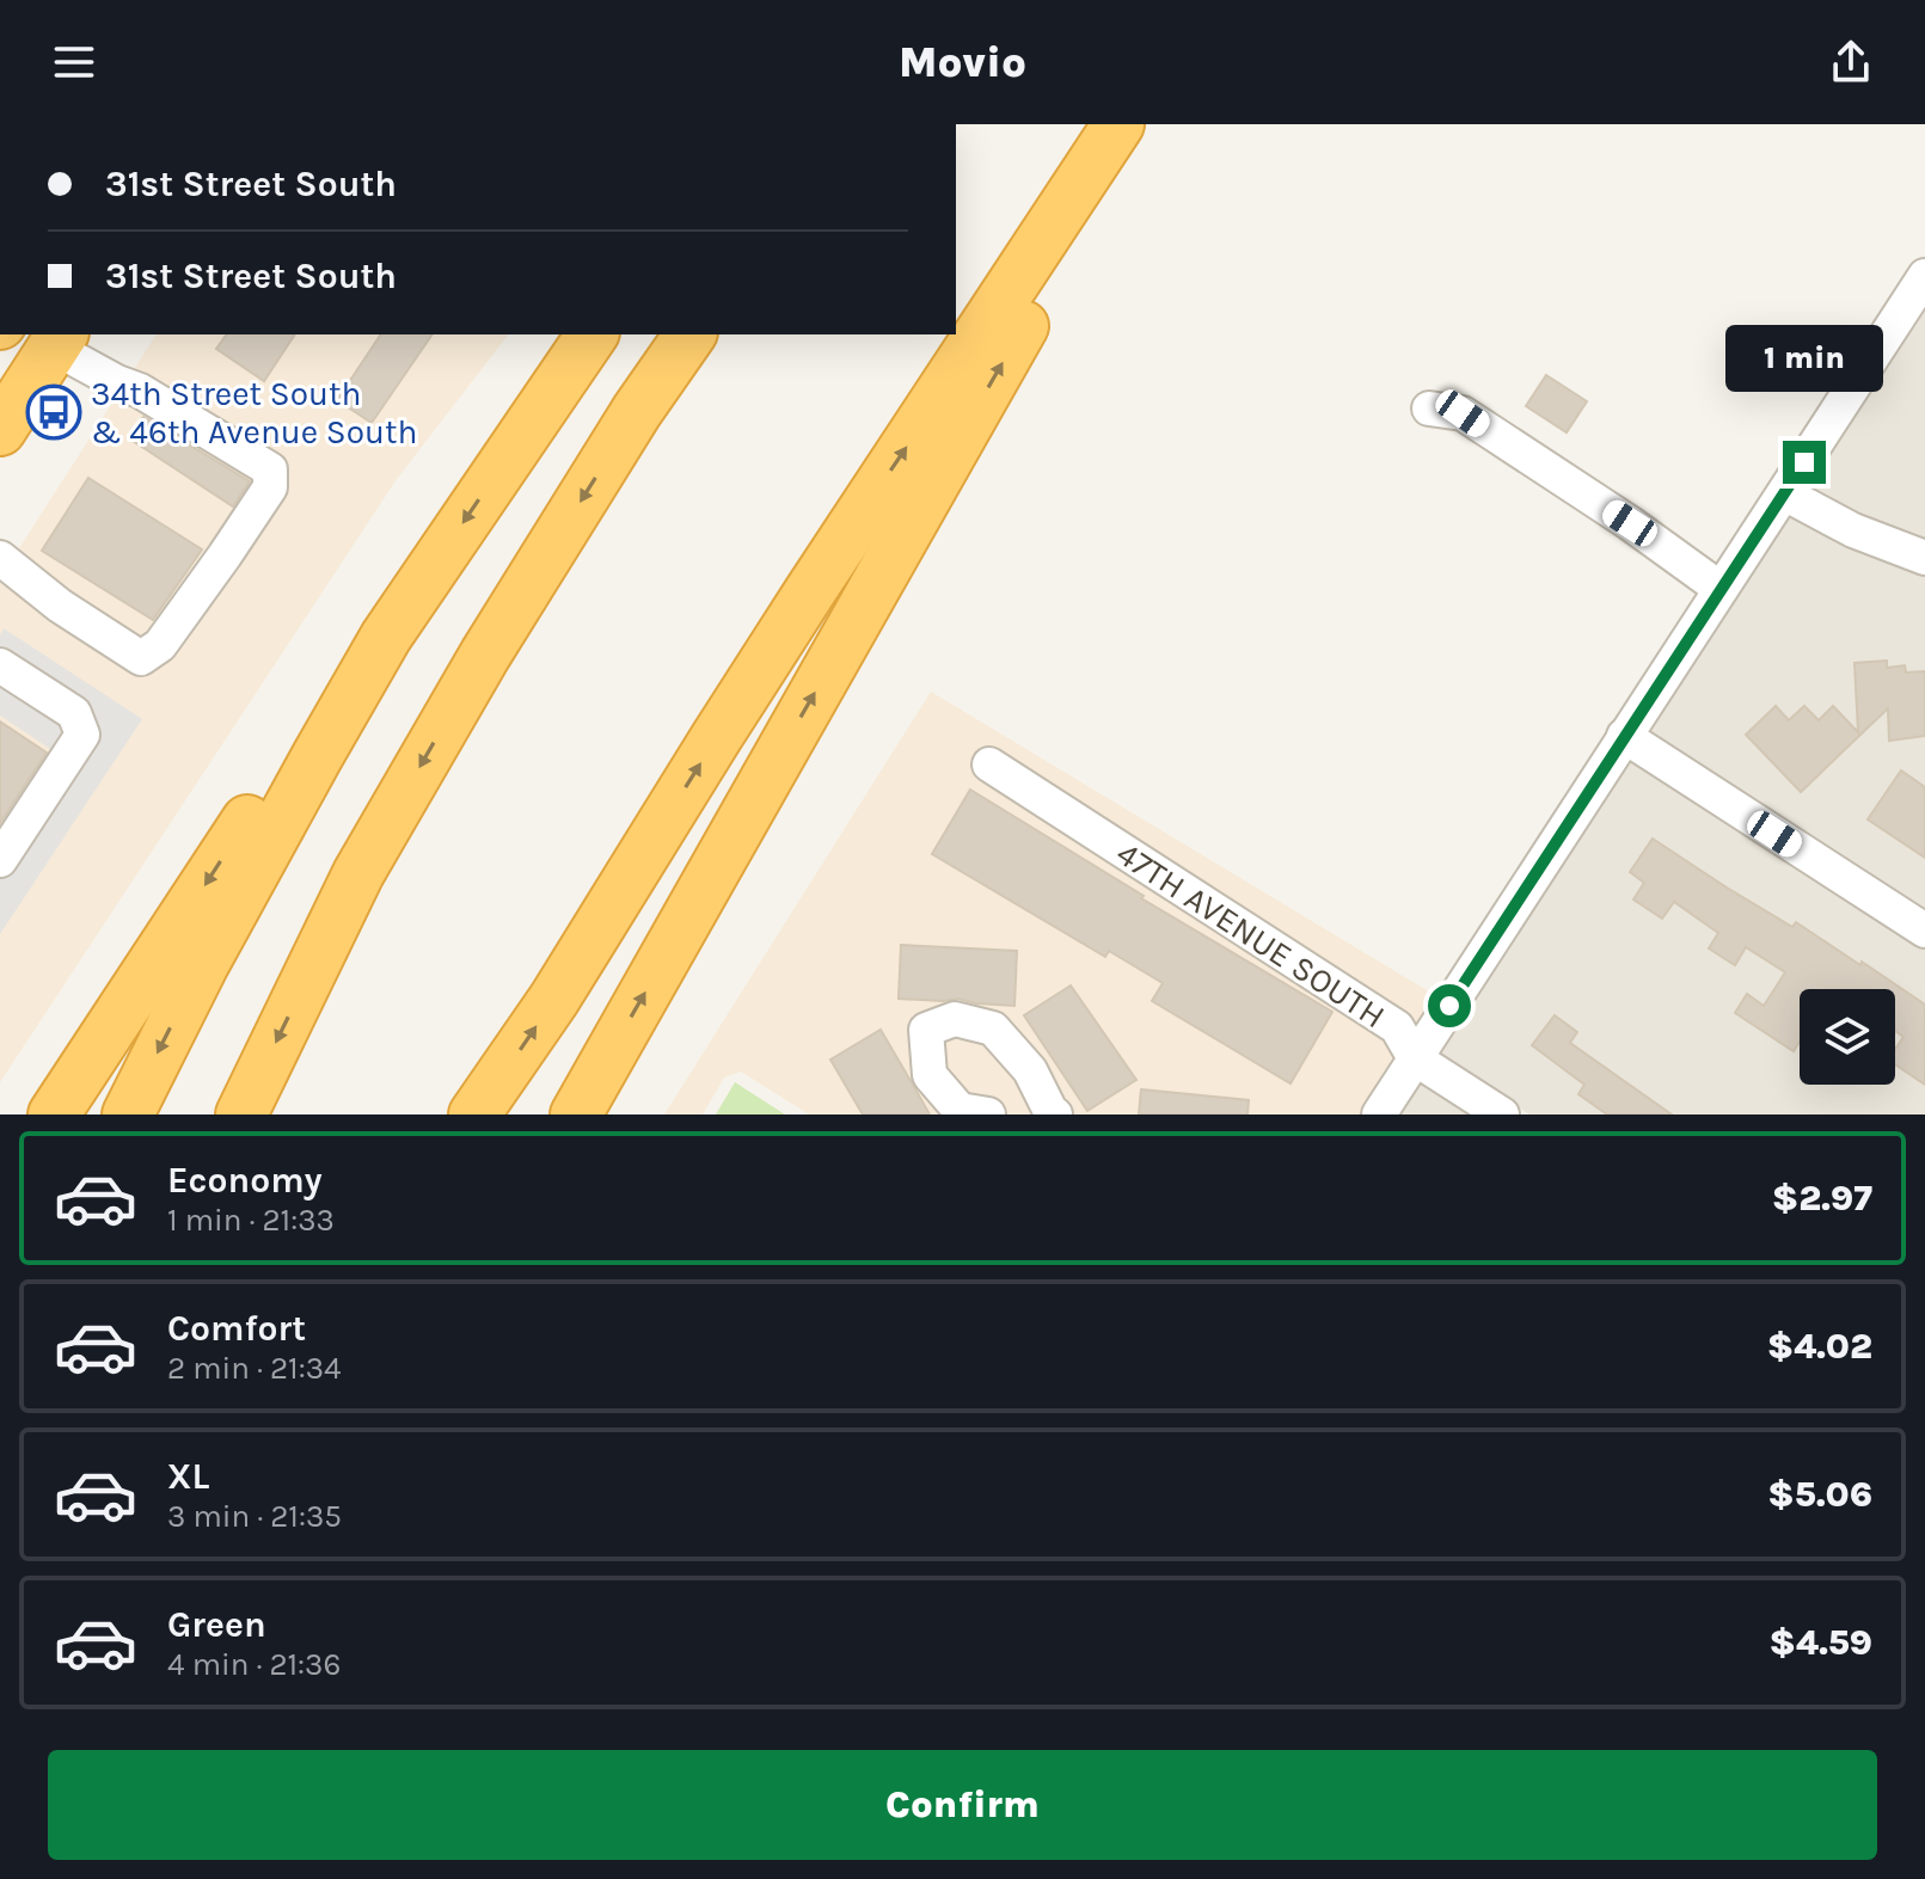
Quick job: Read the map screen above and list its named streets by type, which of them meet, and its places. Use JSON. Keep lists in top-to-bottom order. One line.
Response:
{"streets":{"street":["47TH AVENUE SOUTH"]},"places":{"bus stop":["34th Street South & 46th Avenue South"]},"page":{"header":"Movio","banner":["31st Street South","31st Street South"],"bubble":"1 min","list":[{"name":"Economy","note":"1 min · 21:33","value":"$2.97"},{"name":"Comfort","note":"2 min · 21:34","value":"$4.02"},{"name":"XL","note":"3 min · 21:35","value":"$5.06"},{"name":"Green","note":"4 min · 21:36","value":"$4.59"}],"buttons":"Confirm"}}
